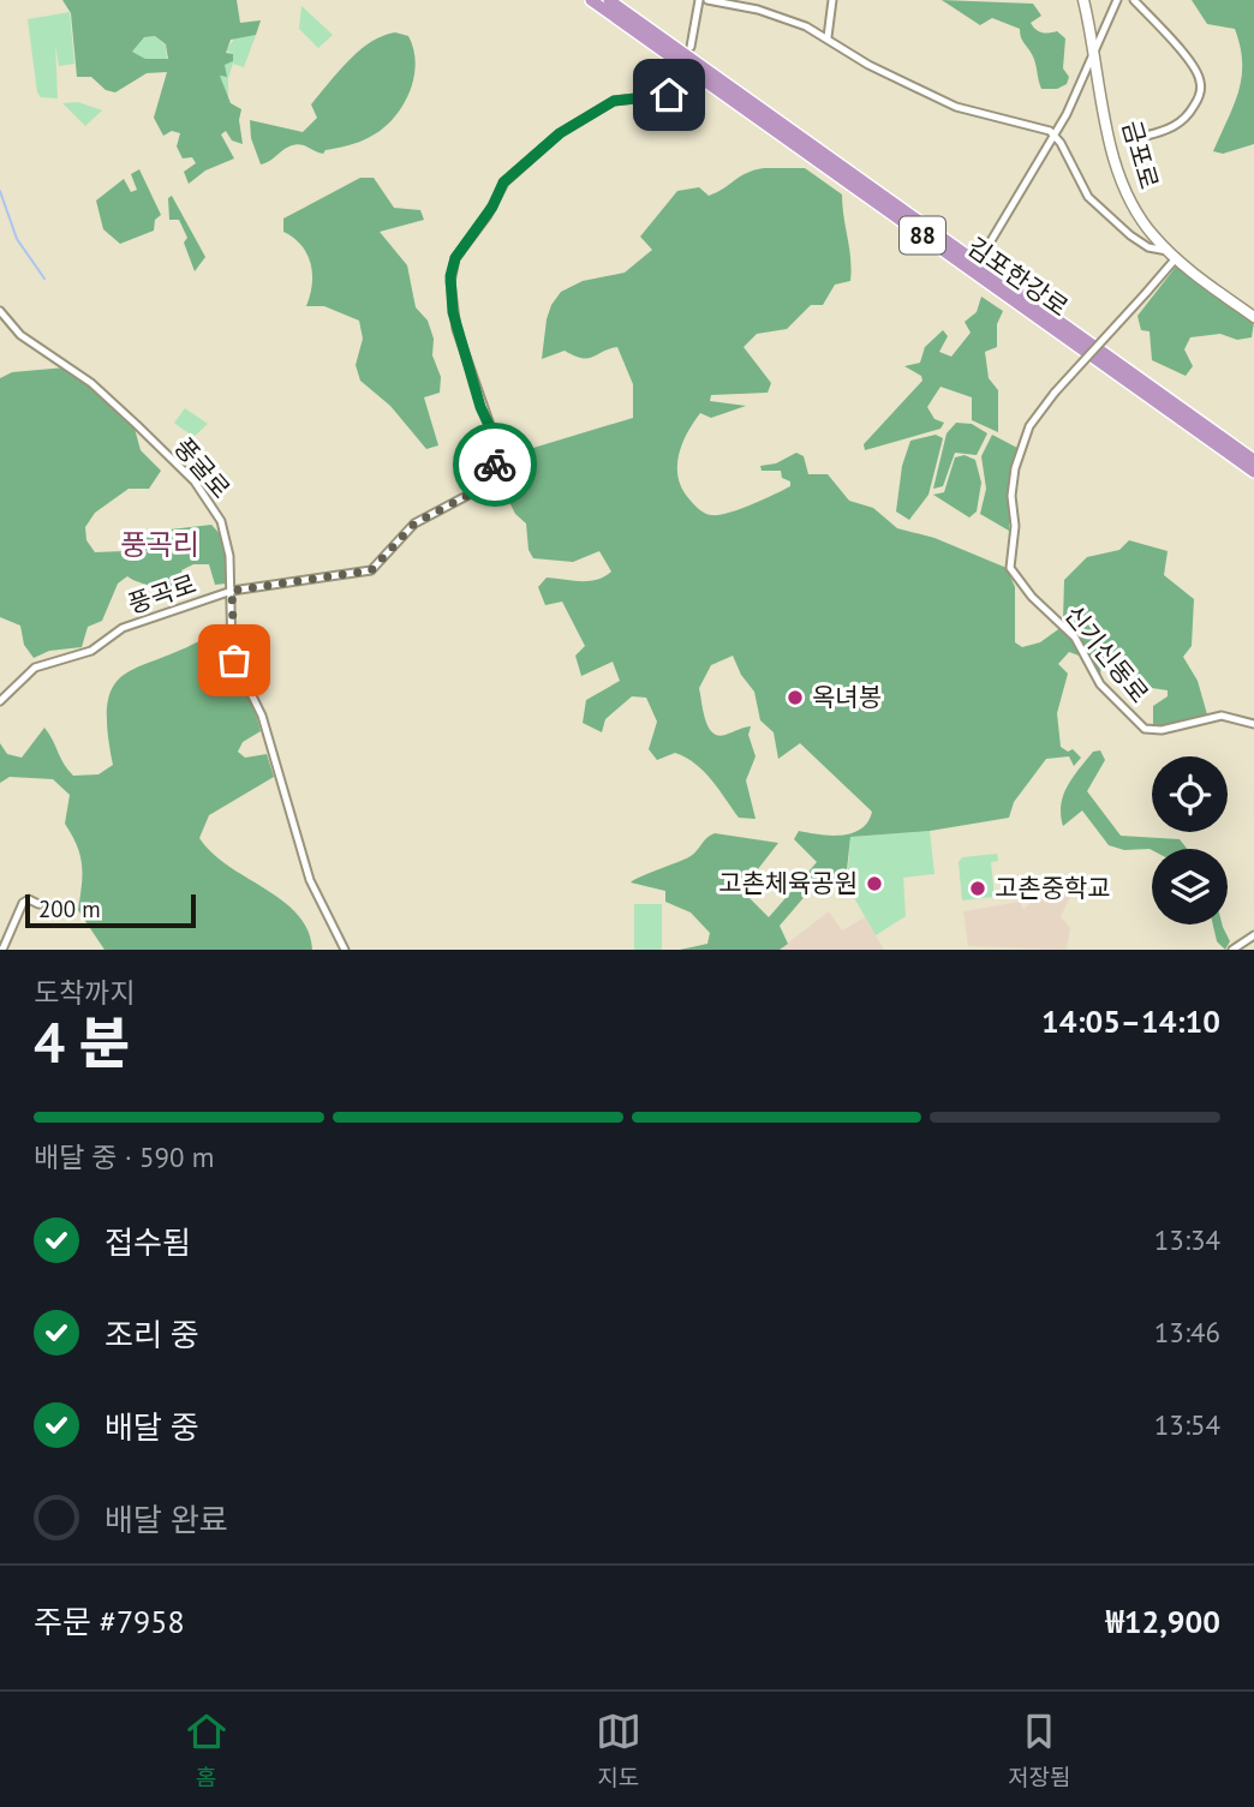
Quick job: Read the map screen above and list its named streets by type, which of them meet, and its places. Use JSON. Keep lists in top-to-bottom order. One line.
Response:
{"streets":{"highway":["88","김포한강로"],"main road":["금포로"],"street":["풍굴로","풍곡로","신기신동로"]},"crossings":[["금포로","신기신동로"],["풍굴로","풍곡로"]],"districts":["풍곡리"],"places":["옥녀봉","고촌체육공원","고촌중학교"],"scale_bar":"200 m","page":{"scale":"200 m","heading":["4 분","도착까지","14:05–14:10"],"panel":["주문 #7958","₩12,900"],"bar":"배달 중 · 590 m","list":[["접수됨","13:34"],["조리 중","13:46"],["배달 중","13:54"],"배달 완료"],"tabs":["홈","지도","저장됨"]}}
